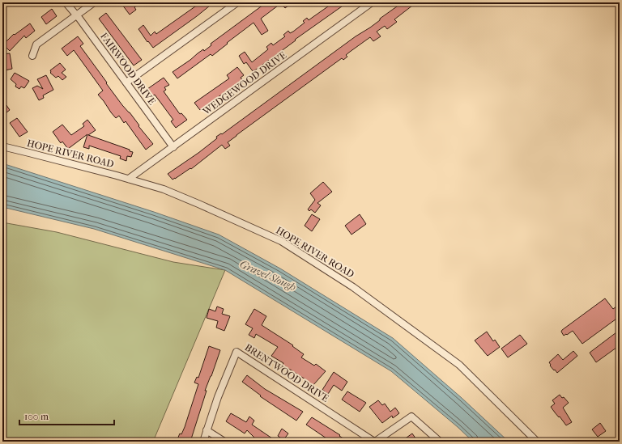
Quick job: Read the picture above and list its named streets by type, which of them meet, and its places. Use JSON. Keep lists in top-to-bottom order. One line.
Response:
{"streets":{"street":["FAIRWOOD DRIVE","WEDGEWOOD DRIVE","HOPE RIVER ROAD","BRENTWOOD DRIVE"]},"crossings":[["FAIRWOOD DRIVE","WEDGEWOOD DRIVE"],["WEDGEWOOD DRIVE","HOPE RIVER ROAD"]],"water":["Gravel Slough"],"scale_bar":"100 m"}
